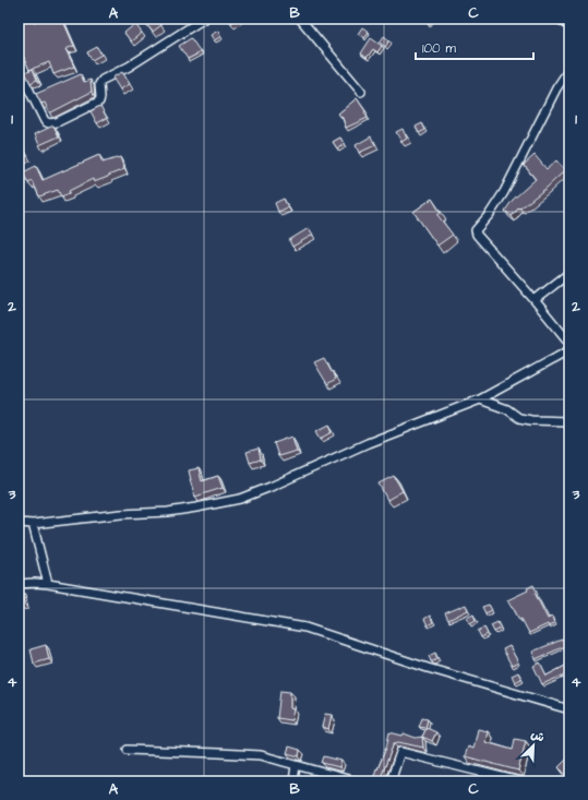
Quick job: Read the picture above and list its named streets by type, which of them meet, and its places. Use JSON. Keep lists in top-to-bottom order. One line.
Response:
{"scale_bar":"100 m","north":"top right","grid":{"columns":["A","B","C"],"rows":["1","2","3","4"]}}
